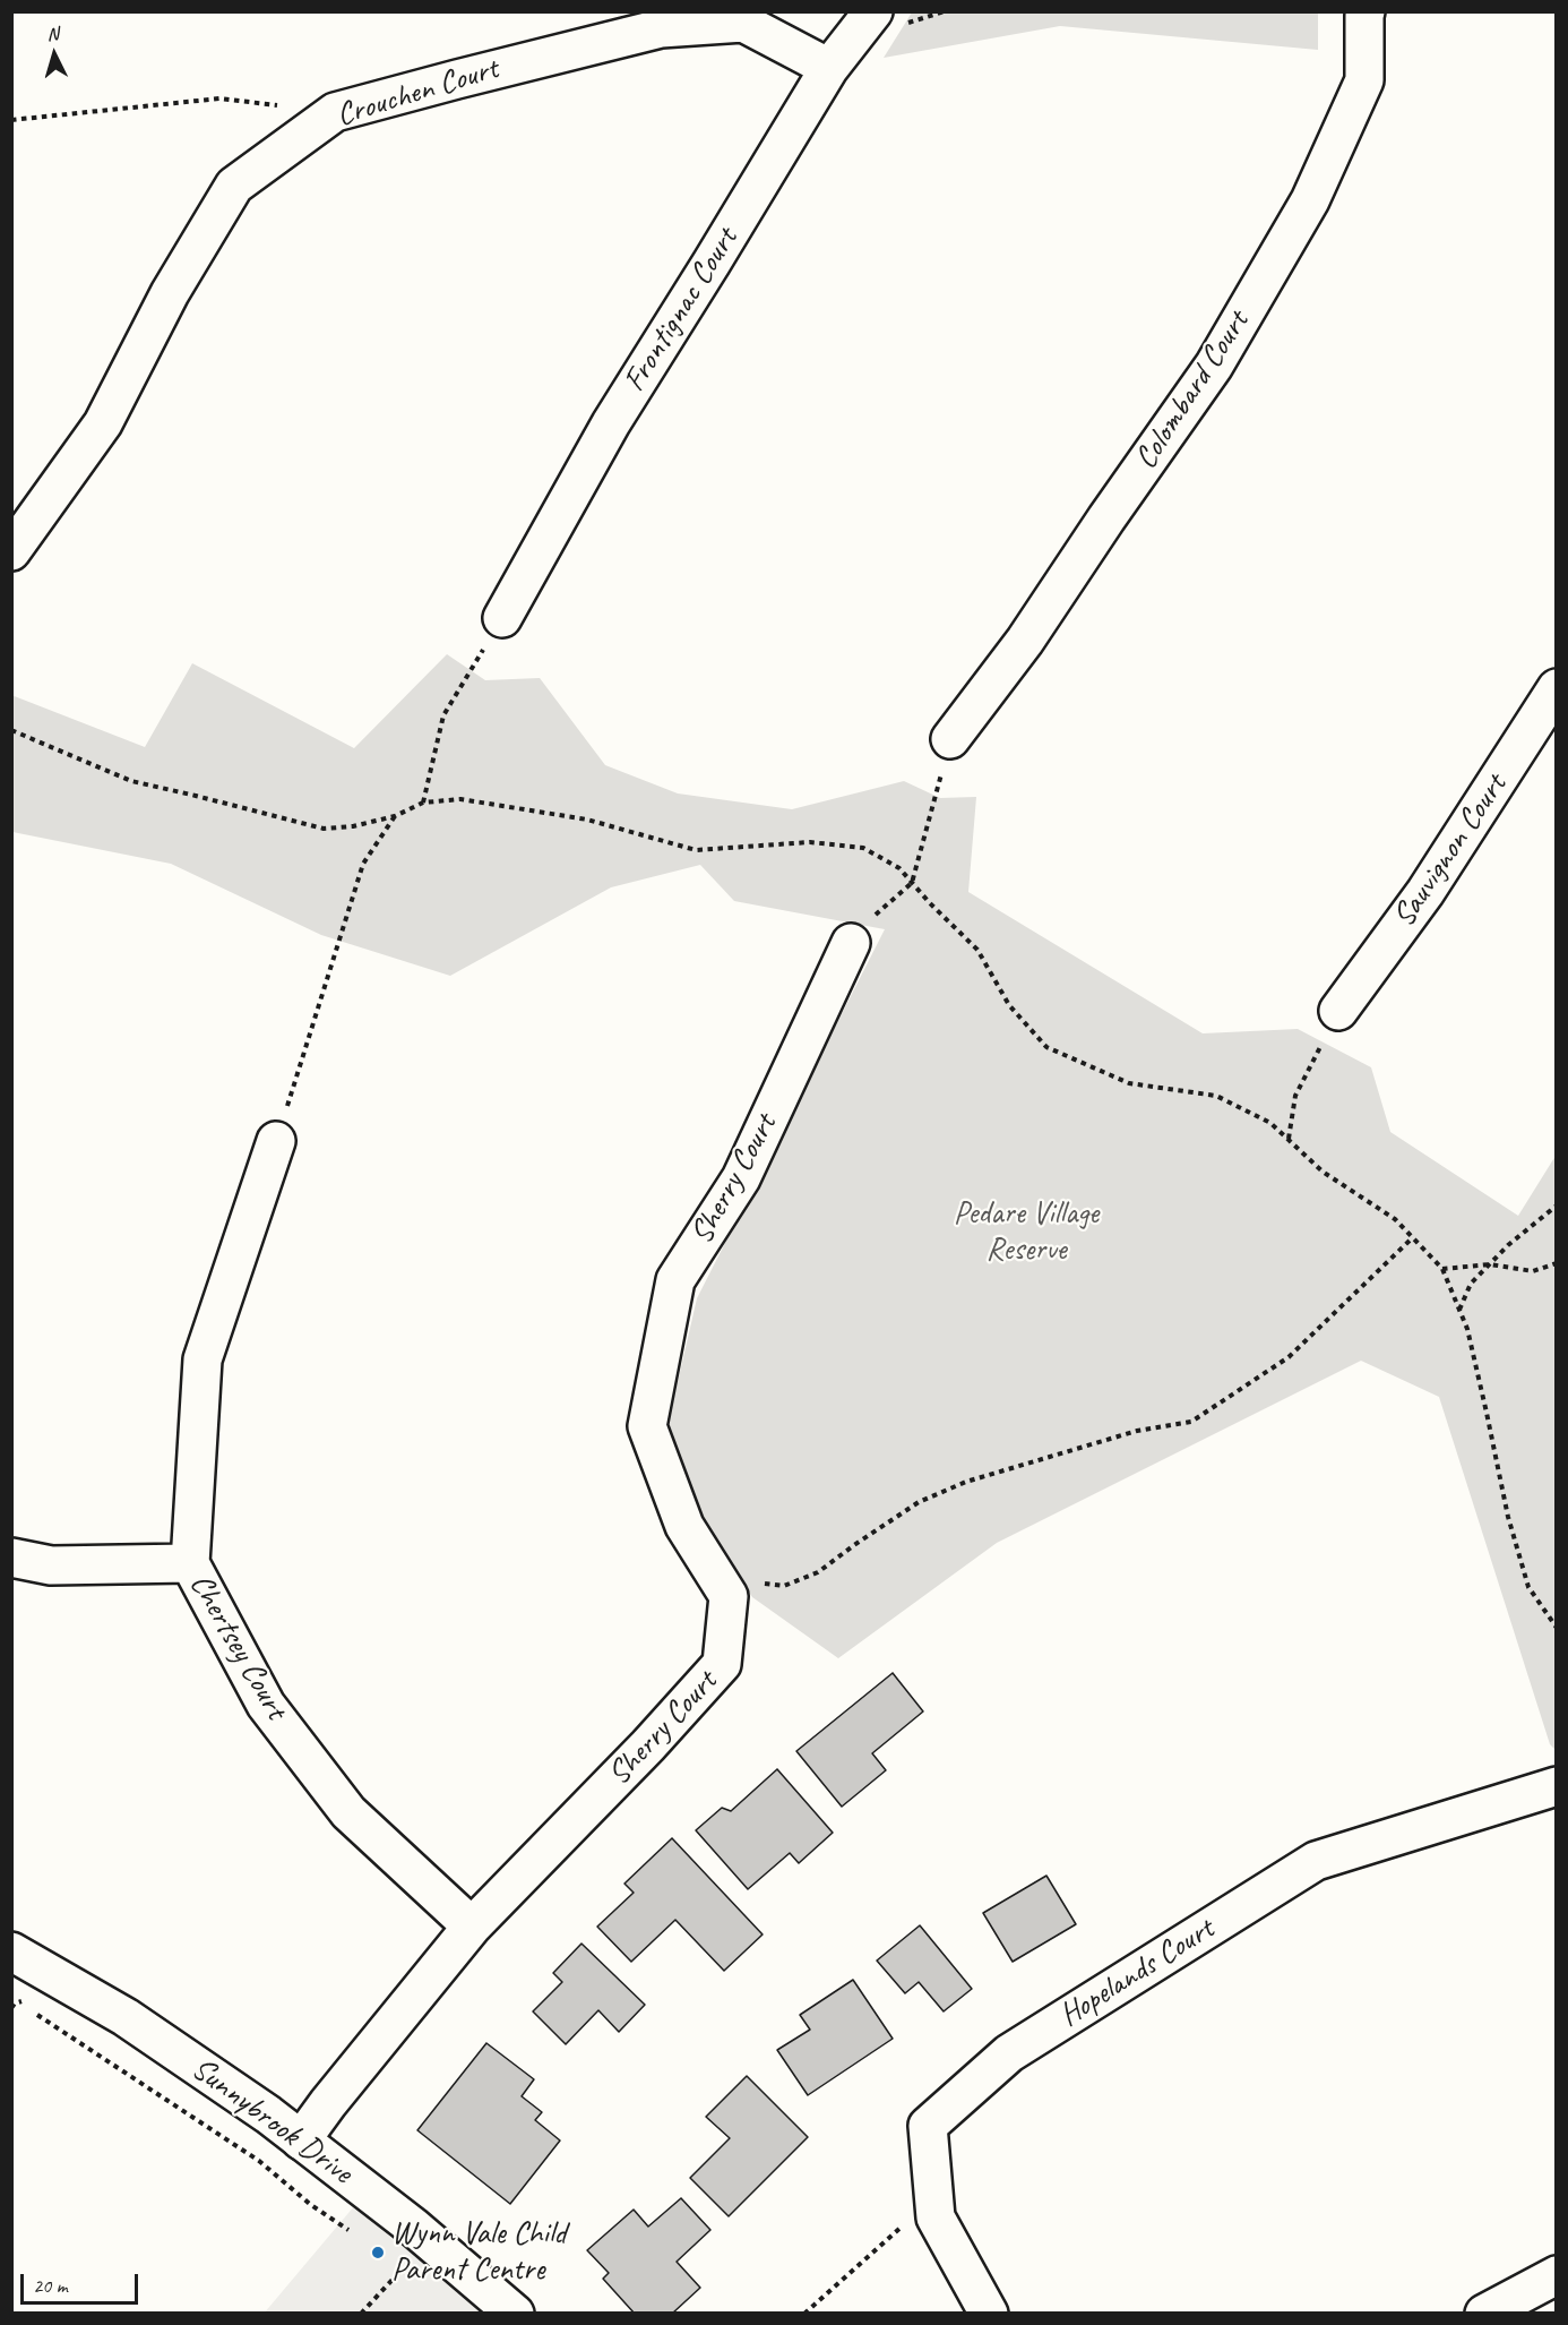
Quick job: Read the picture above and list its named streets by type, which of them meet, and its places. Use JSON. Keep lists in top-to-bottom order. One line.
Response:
{"streets":{"street":["Crouchen Court","Frontignac Court","Colombard Court","Sauvignon Court","Sherry Court","Chertsey Court","Hopelands Court","Sunnybrook Drive"]},"crossings":[["Crouchen Court","Frontignac Court"],["Sherry Court","Chertsey Court"],["Sherry Court","Sunnybrook Drive"]],"parks":["Pedare Village Reserve"],"places":["Wynn Vale Child Parent Centre"],"scale_bar":"20 m","north":"top"}
